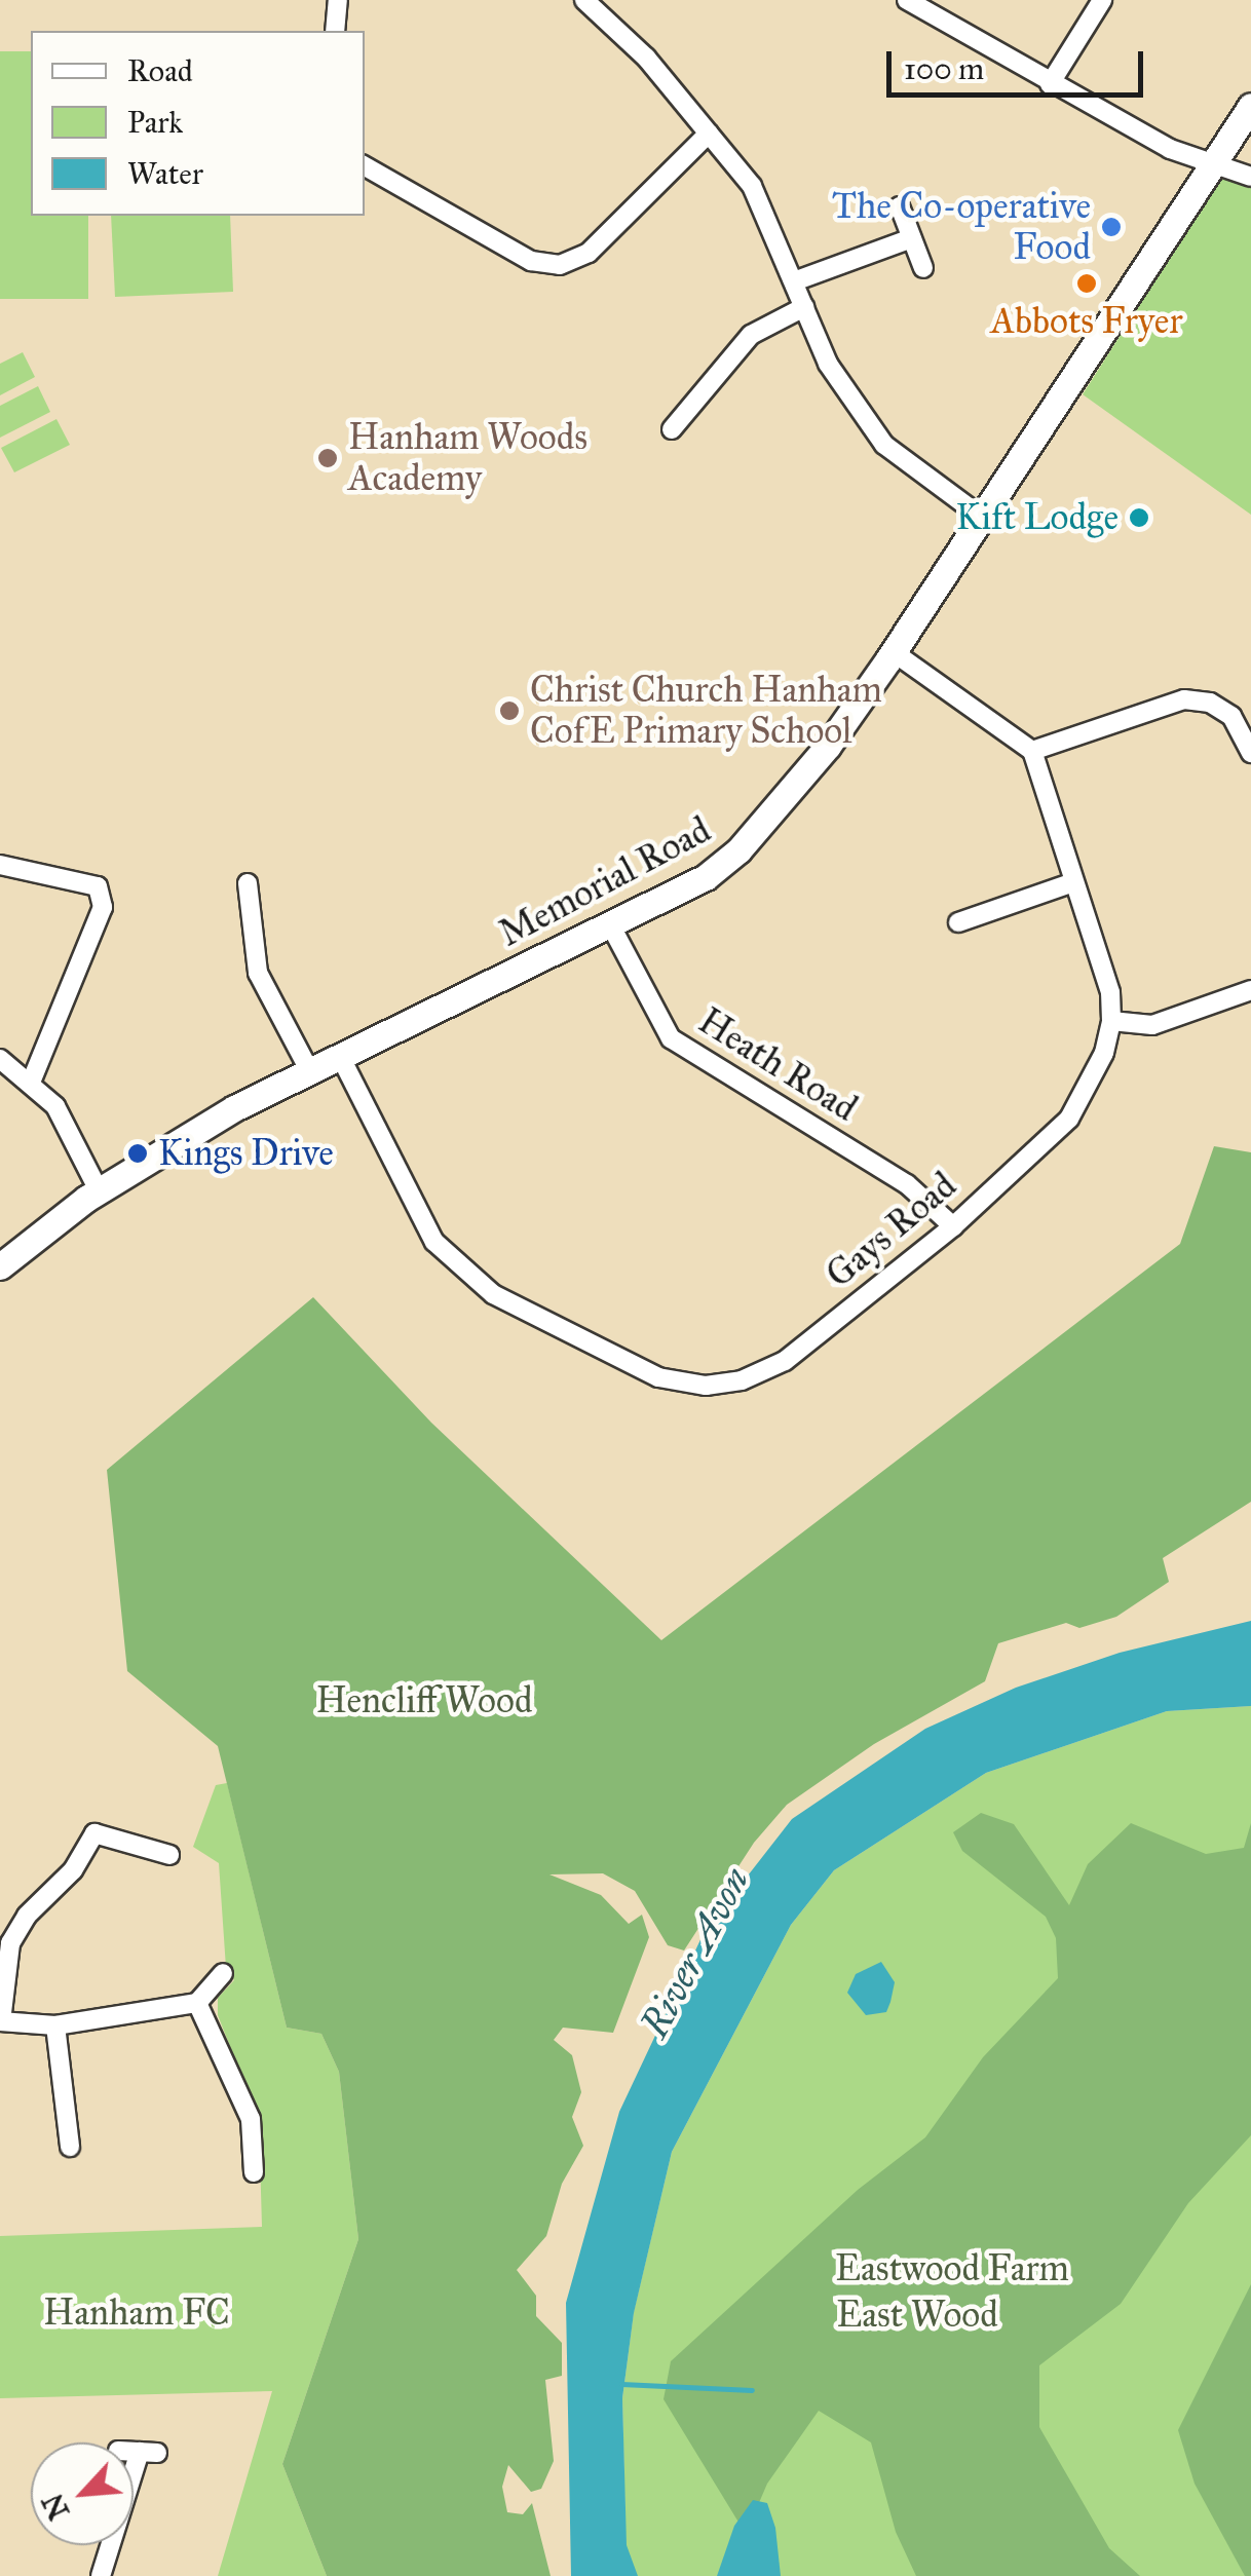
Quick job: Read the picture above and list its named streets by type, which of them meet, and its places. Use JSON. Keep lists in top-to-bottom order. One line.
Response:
{"streets":{"street":["Memorial Road","Heath Road","Gays Road"]},"crossings":[["Memorial Road","Heath Road"],["Memorial Road","Gays Road"],["Heath Road","Gays Road"]],"water":["River Avon"],"parks":["Hencliff Wood","Eastwood Farm","Hanham FC","East Wood"],"places":["The Co-operative Food","Abbots Fryer","Hanham Woods Academy","Kift Lodge","Christ Church Hanham CofE Primary School","Kings Drive"],"legend":["Road","Park","Water"],"scale_bar":"100 m","north":"bottom left"}
